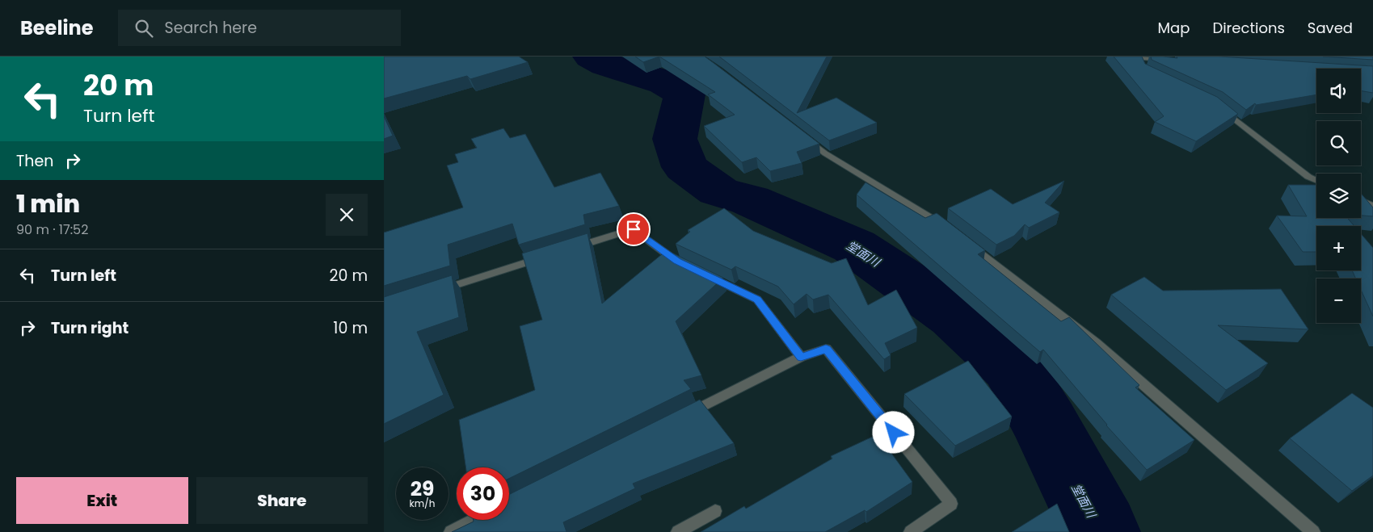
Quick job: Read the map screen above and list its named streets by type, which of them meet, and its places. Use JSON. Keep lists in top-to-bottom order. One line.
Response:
{"water":["堂面川"],"page":{"header":"Beeline","search":"Search here","nav":["Map","Directions","Saved"],"turn":["20 m","Turn left"],"map_buttons":["+","−"],"then":"Then","heading":["1 min","90 m · 17:52"],"list":[{"name":"Turn left","value":"20 m"},{"name":"Turn right","value":"10 m"}],"speed":"29 km/h","limit":"30","buttons":["Exit","Share"]}}
